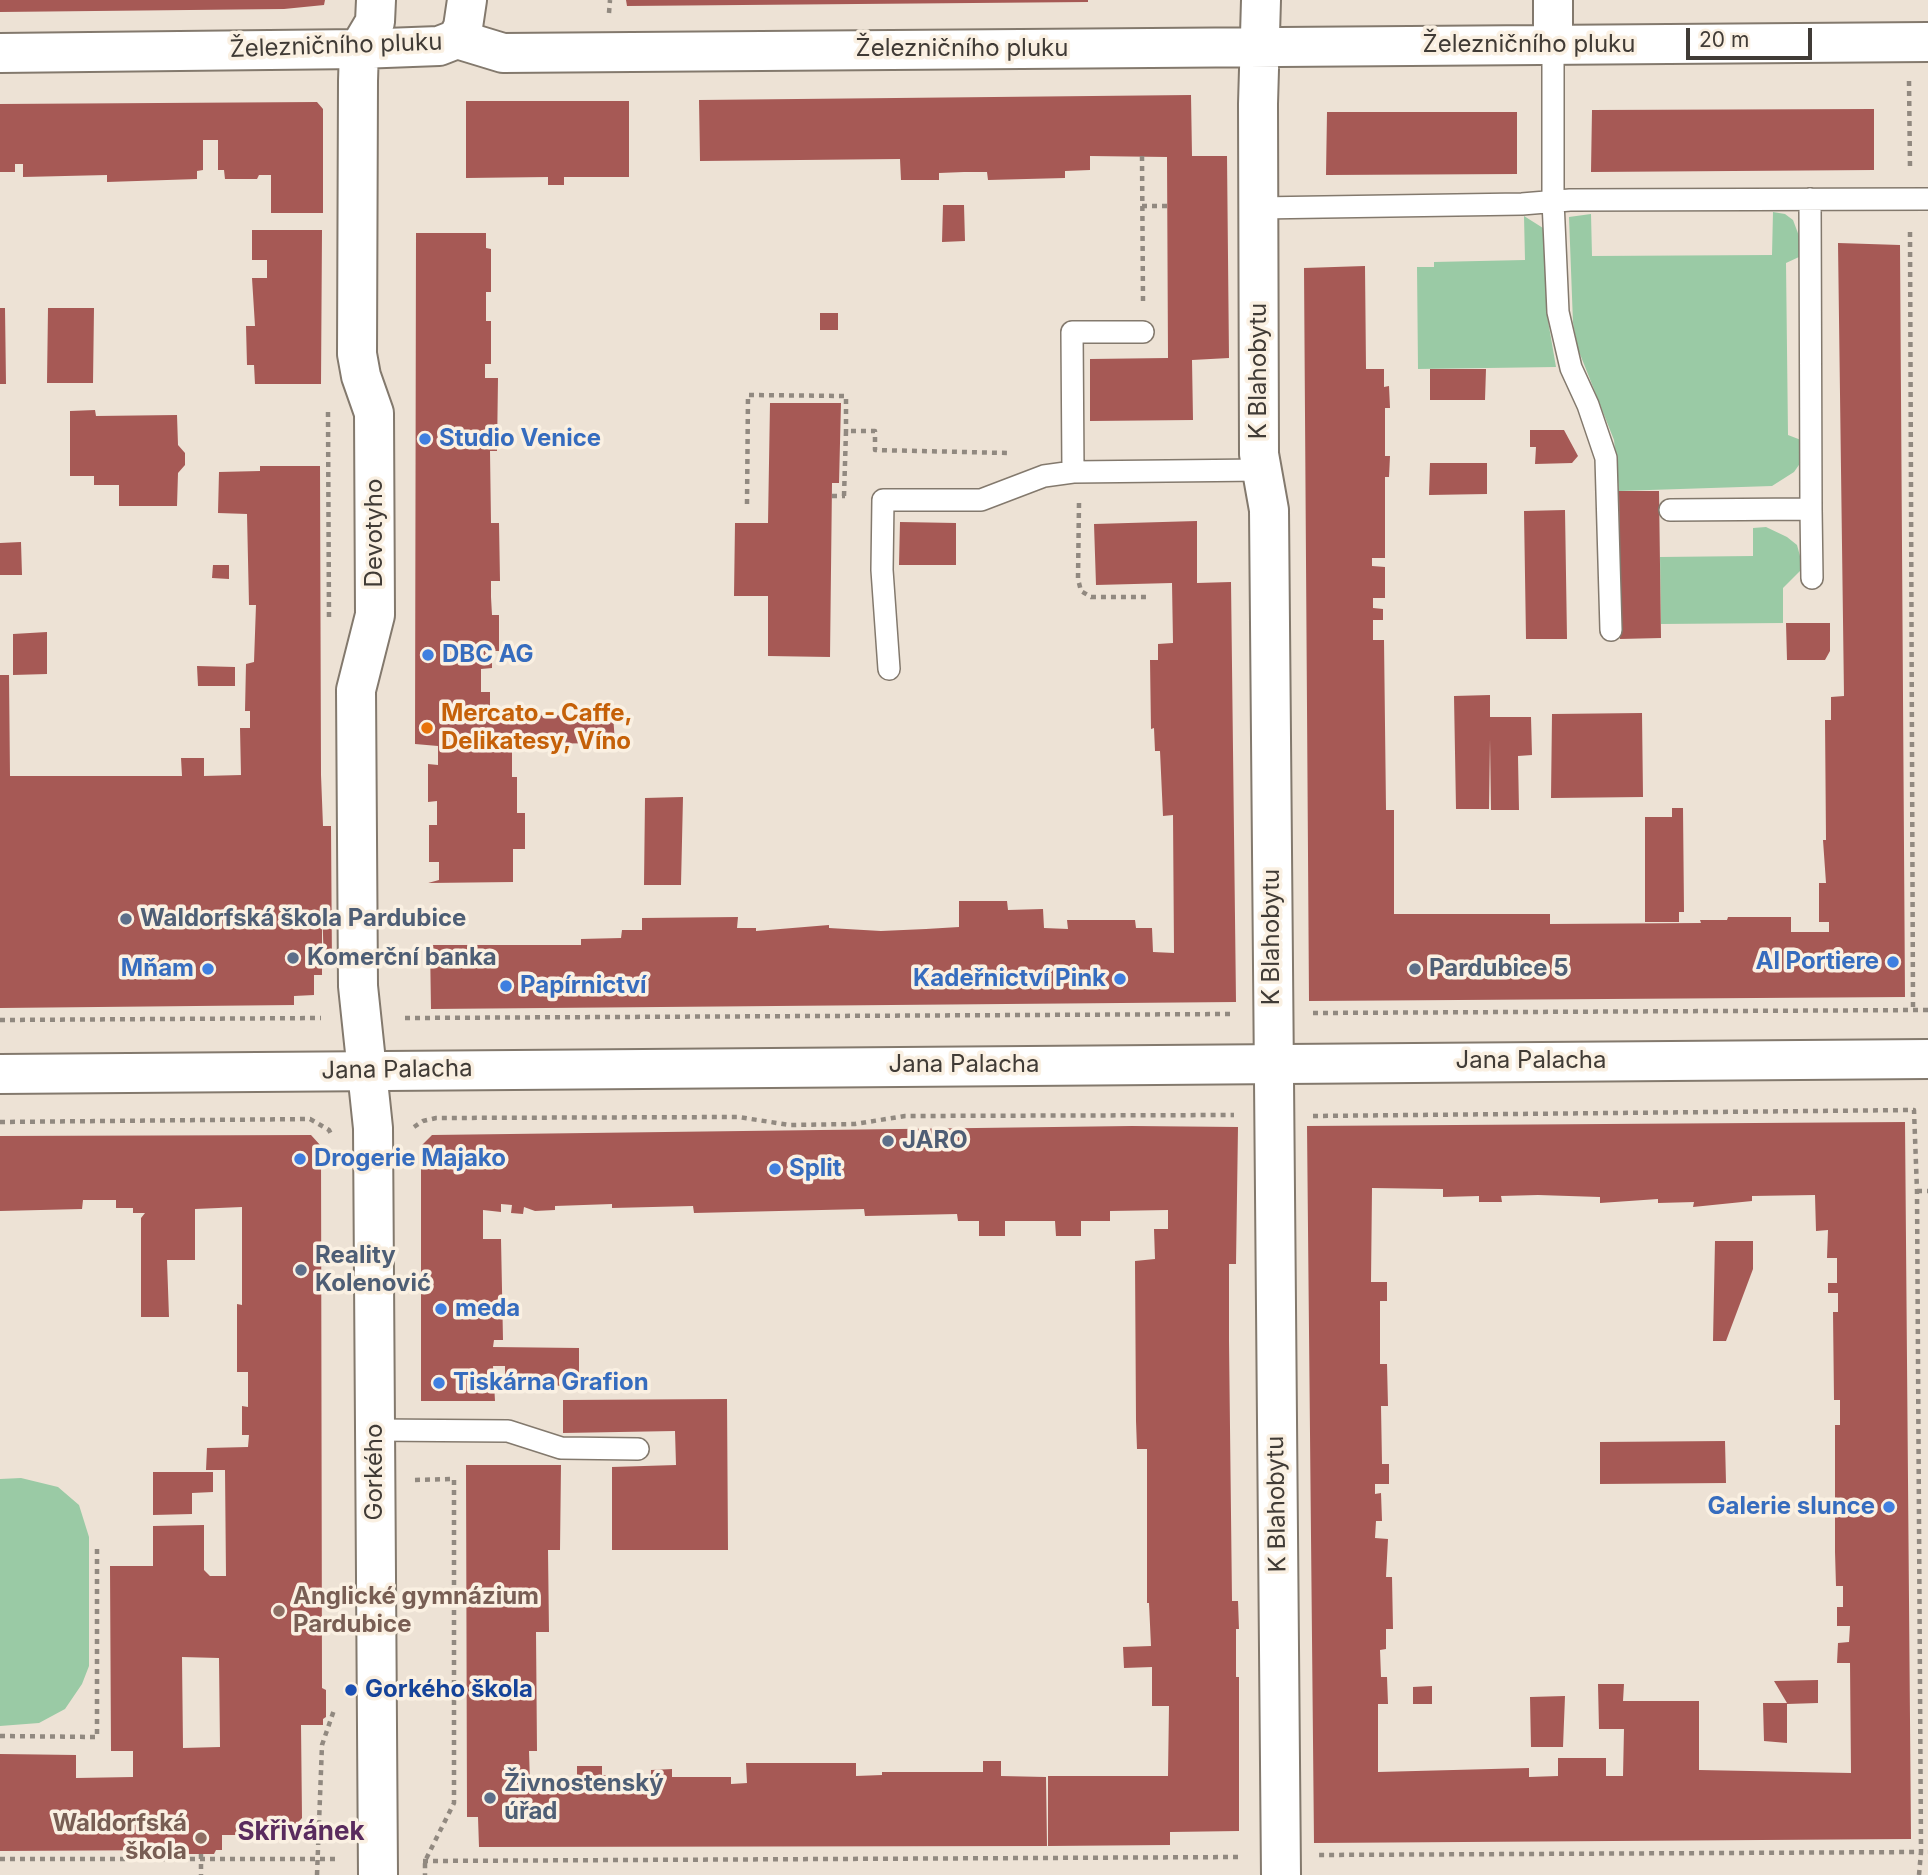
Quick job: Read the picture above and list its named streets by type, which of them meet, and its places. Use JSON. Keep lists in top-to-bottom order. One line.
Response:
{"streets":{"street":["Železničního pluku","K Blahobytu","Devotyho","Jana Palacha","Gorkého"]},"crossings":[["Železničního pluku","K Blahobytu"],["Železničního pluku","Devotyho"],["K Blahobytu","Jana Palacha"],["Devotyho","Jana Palacha"],["Devotyho","Gorkého"],["Jana Palacha","Gorkého"]],"districts":["Skřivánek"],"places":["Studio Venice","DBC AG","Mercato - Caffe, Delikatesy, Víno","Waldorfská škola Pardubice","Komerční banka","Al Portiere","Mňam","Pardubice 5","Kadeřnictví Pink","Papírnictví","JARO","Drogerie Majako","Split","Reality Kolenović","meda","Tiskárna Grafion","Galerie slunce","Anglické gymnázium Pardubice","Gorkého škola","Živnostenský úřad","Waldorfská škola"],"scale_bar":"20 m"}
